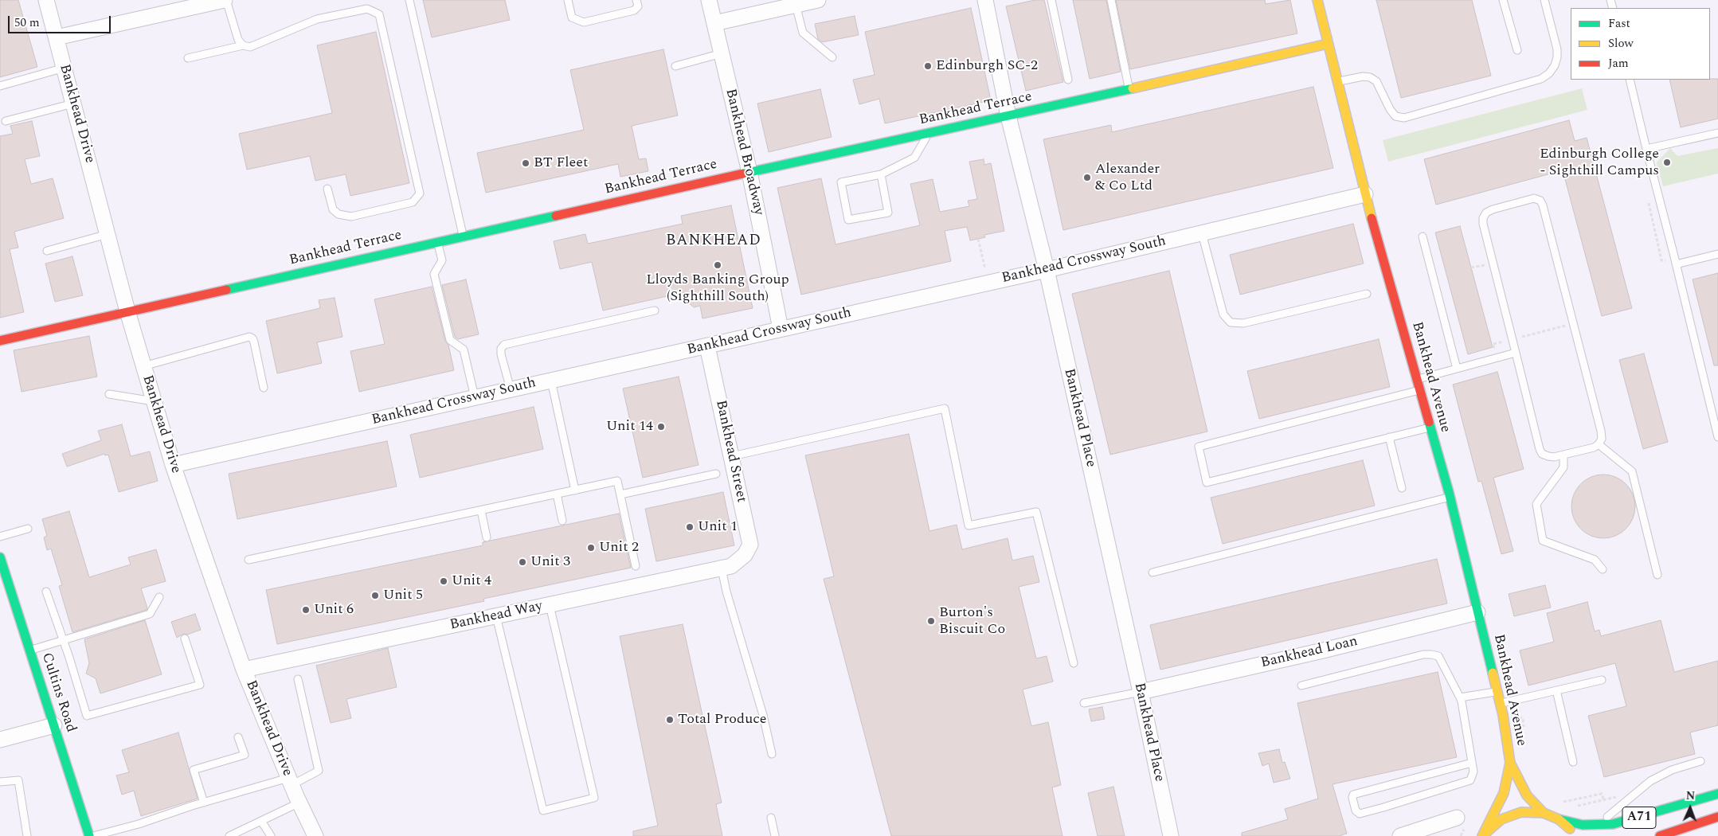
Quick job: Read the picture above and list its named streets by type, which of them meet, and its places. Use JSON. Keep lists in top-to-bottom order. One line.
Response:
{"streets":{"street":["Bankhead Terrace","Bankhead Drive","Bankhead Broadway","Bankhead Crossway South","Bankhead Avenue","Bankhead Place","Bankhead Street","Bankhead Way","Bankhead Loan","Cultins Road","A71"]},"crossings":[["Bankhead Terrace","Bankhead Drive"],["Bankhead Terrace","Bankhead Broadway"],["Bankhead Terrace","Bankhead Avenue"],["Bankhead Terrace","Bankhead Place"],["Bankhead Drive","Bankhead Crossway South"],["Bankhead Drive","Bankhead Way"],["Bankhead Broadway","Bankhead Crossway South"],["Bankhead Crossway South","Bankhead Avenue"],["Bankhead Crossway South","Bankhead Place"],["Bankhead Crossway South","Bankhead Street"],["Bankhead Avenue","Bankhead Loan"],["Bankhead Avenue","A71"],["Bankhead Place","Bankhead Loan"],["Bankhead Street","Bankhead Way"]],"districts":["BANKHEAD"],"places":["Edinburgh SC-2","Edinburgh College - Sighthill Campus","BT Fleet","Alexander & Co Ltd","Lloyds Banking Group (Sighthill South)","Unit 14","Unit 1","Unit 2","Unit 3","Unit 4","Unit 5","Unit 6","Burton's Biscuit Co","Total Produce"],"legend":["Fast","Slow","Jam"],"scale_bar":"50 m","north":"top"}
